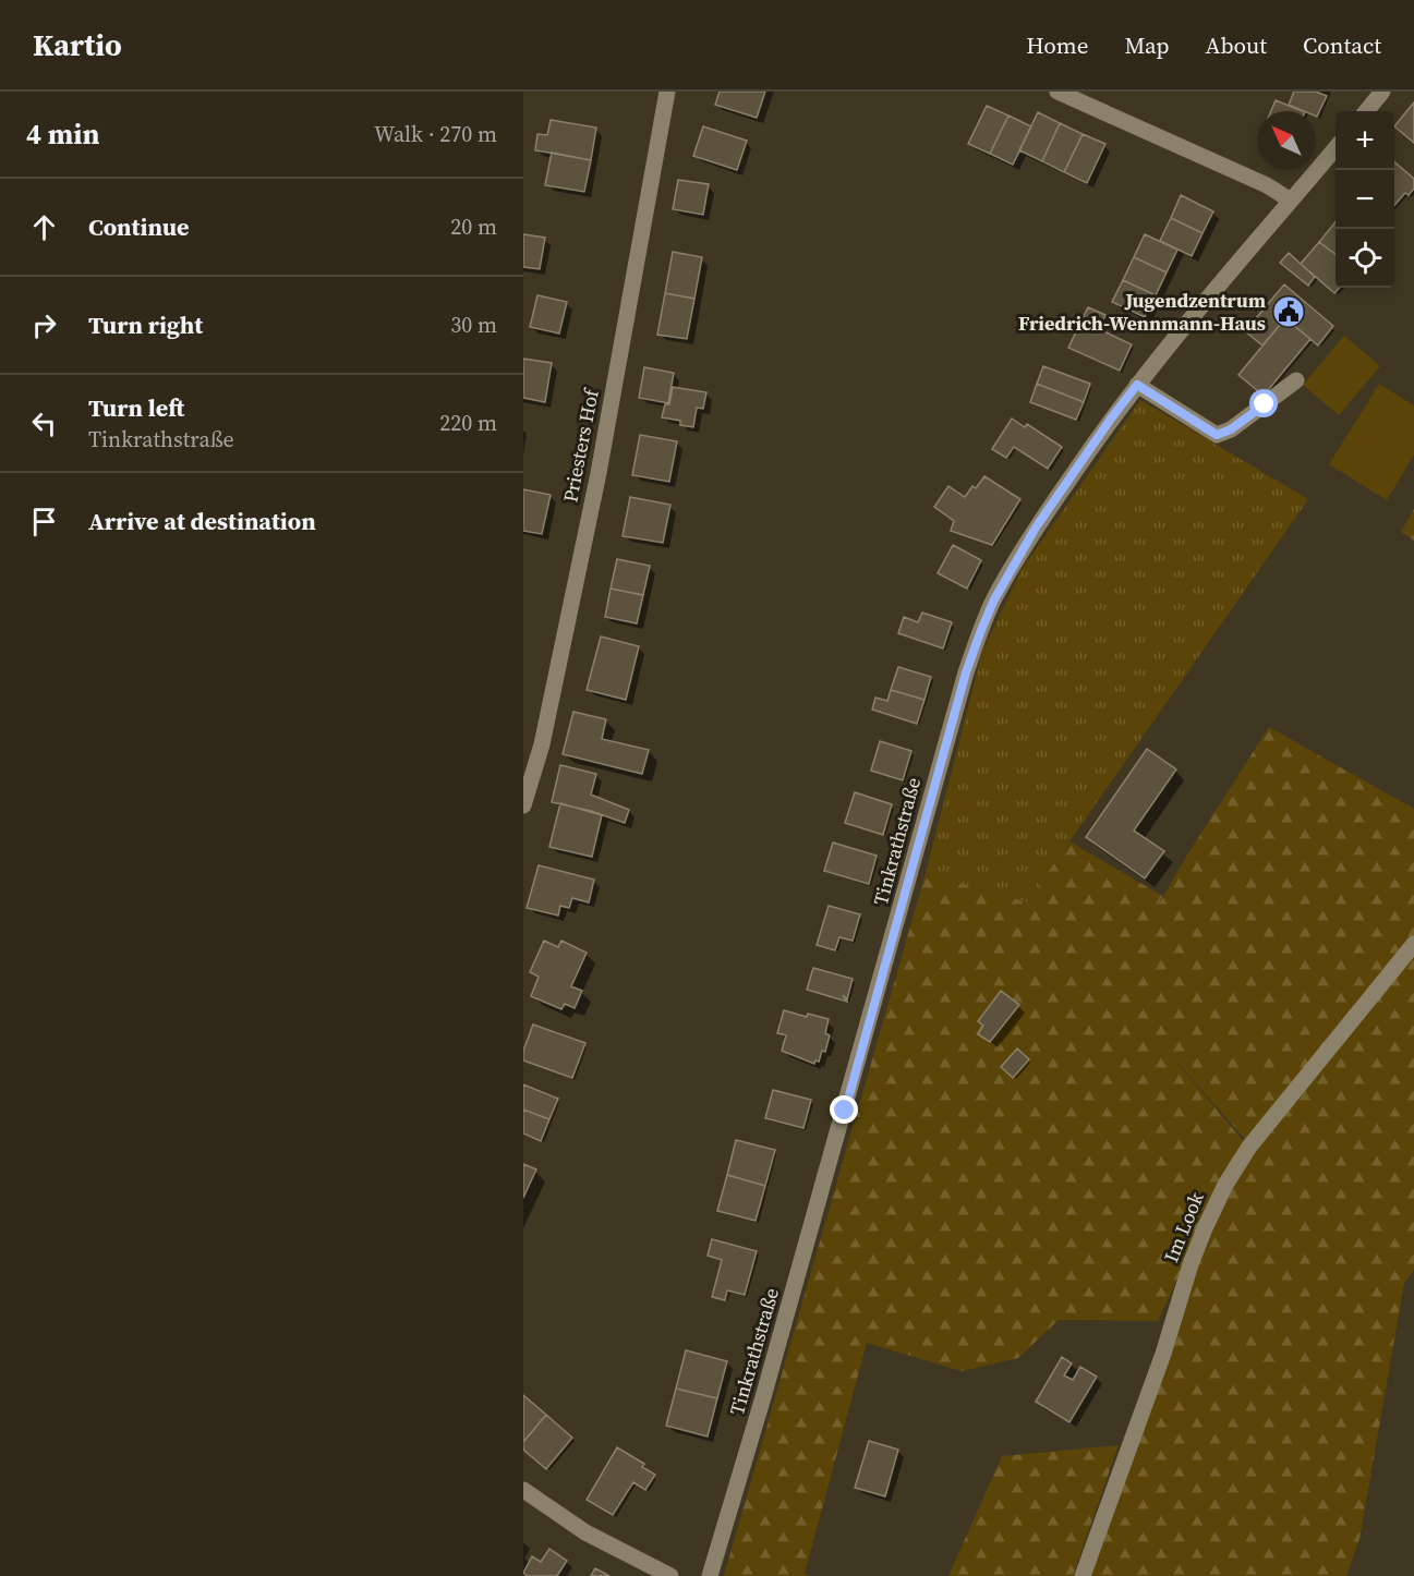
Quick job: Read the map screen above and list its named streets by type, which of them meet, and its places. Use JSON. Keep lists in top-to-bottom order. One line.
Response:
{"streets":{"street":["Priesters Hof","Tinkrathstraße","Im Look"]},"places":{"public building":["Jugendzentrum Friedrich-Wennmann-Haus"]},"north":"top left","page":{"header":"Kartio","nav":["Home","Map","About","Contact"],"heading":["4 min","Walk · 270 m"],"map_buttons":["+","−"],"list":[["Continue","20 m"],["Turn right","30 m"],["Turn left","Tinkrathstraße","220 m"],"Arrive at destination"]}}
